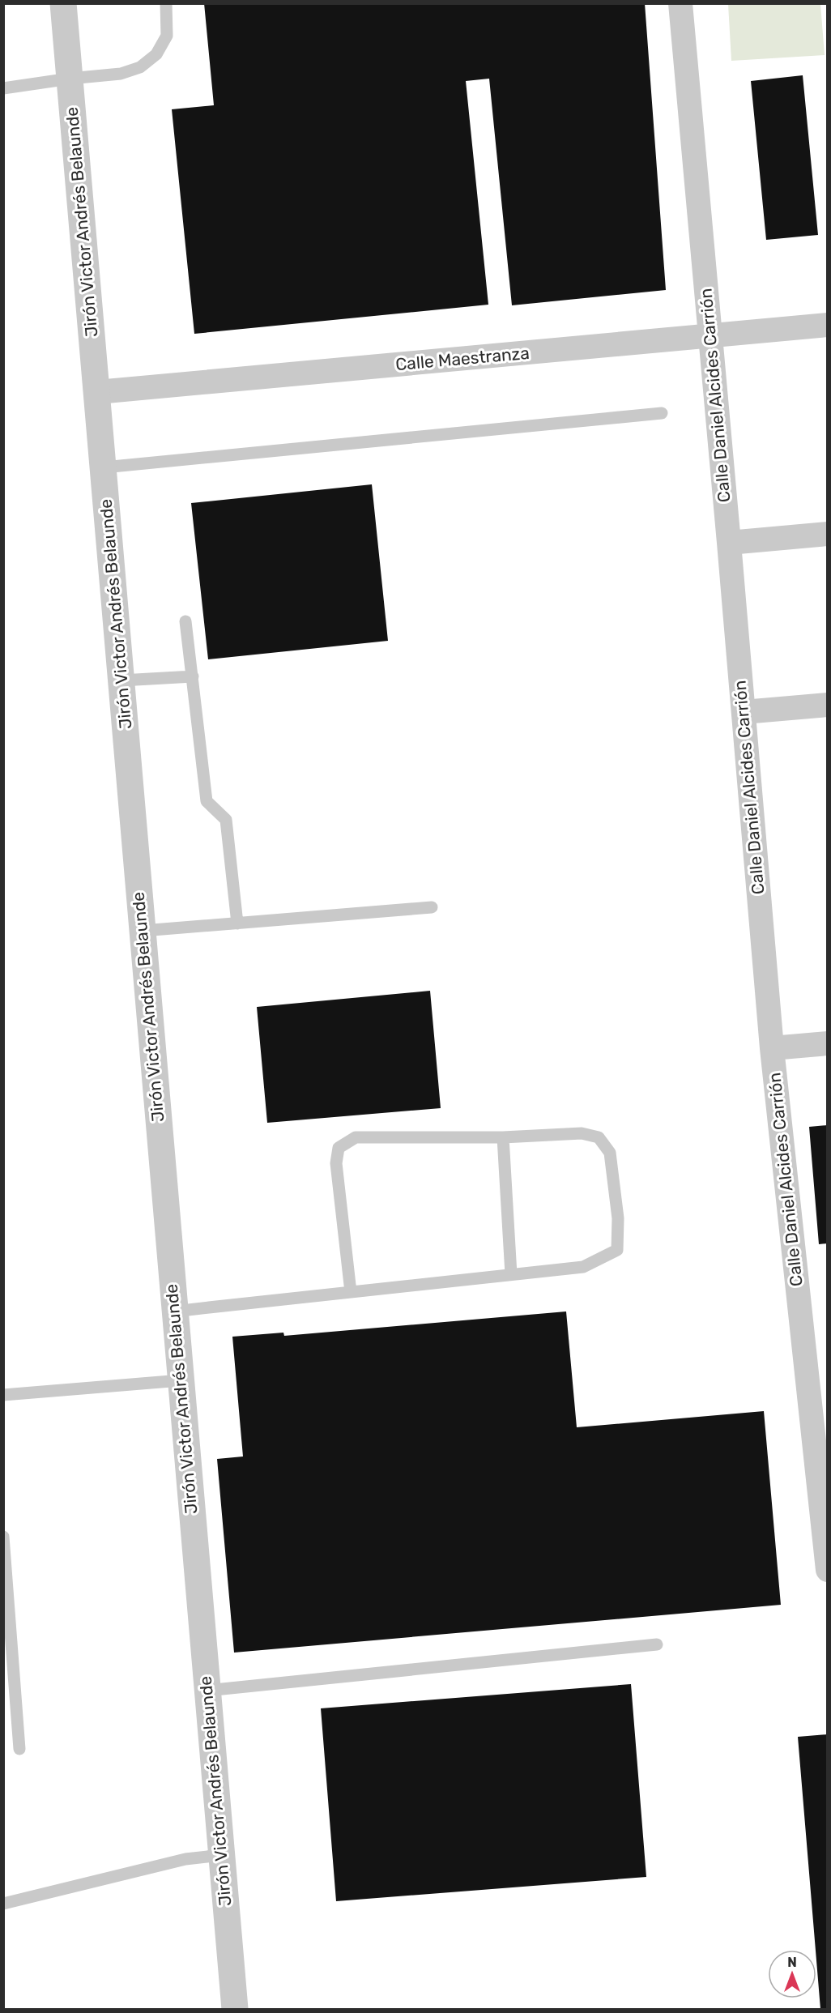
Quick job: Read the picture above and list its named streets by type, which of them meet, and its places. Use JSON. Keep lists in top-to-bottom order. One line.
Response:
{"streets":{"street":["Jirón Victor Andrés Belaunde","Calle Maestranza","Calle Daniel Alcides Carrión"]},"crossings":[["Jirón Victor Andrés Belaunde","Calle Maestranza"],["Calle Maestranza","Calle Daniel Alcides Carrión"]],"north":"top"}
